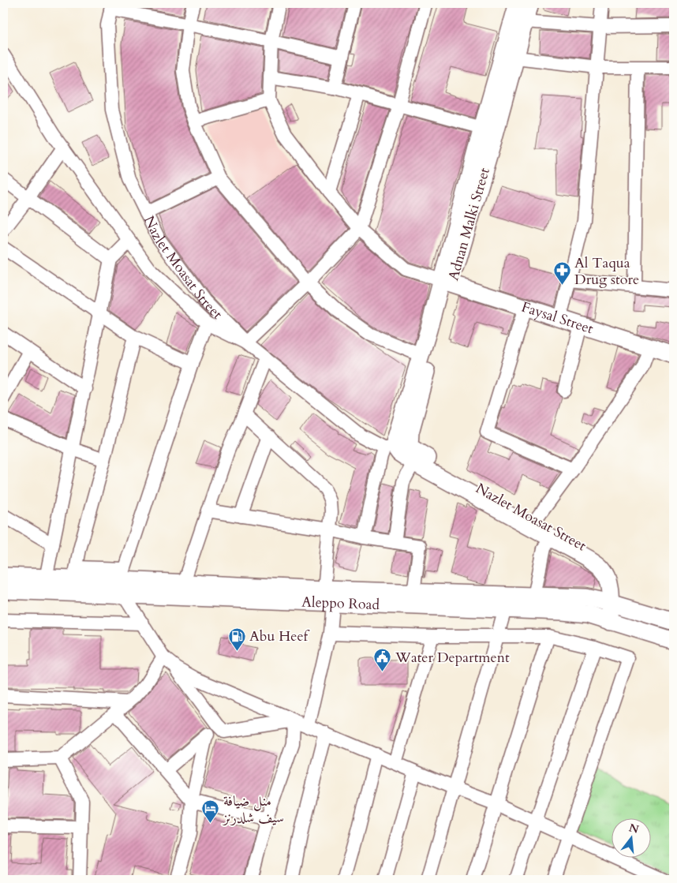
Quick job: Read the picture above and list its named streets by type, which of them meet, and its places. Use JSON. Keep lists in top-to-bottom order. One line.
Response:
{"streets":{"main road":["Adnan Malki Street","Nazlet Moasat Street","Faysal Street","Aleppo Road"]},"crossings":[["Adnan Malki Street","Nazlet Moasat Street"],["Adnan Malki Street","Faysal Street"],["Nazlet Moasat Street","Aleppo Road"]],"places":{"pharmacy":["Al Taqua Drug store"],"fuel station":["Abu Heef"],"public building":["Water Department"],"hotel":["منل ضيافة سيف شلدرنز"]},"north":"top"}
